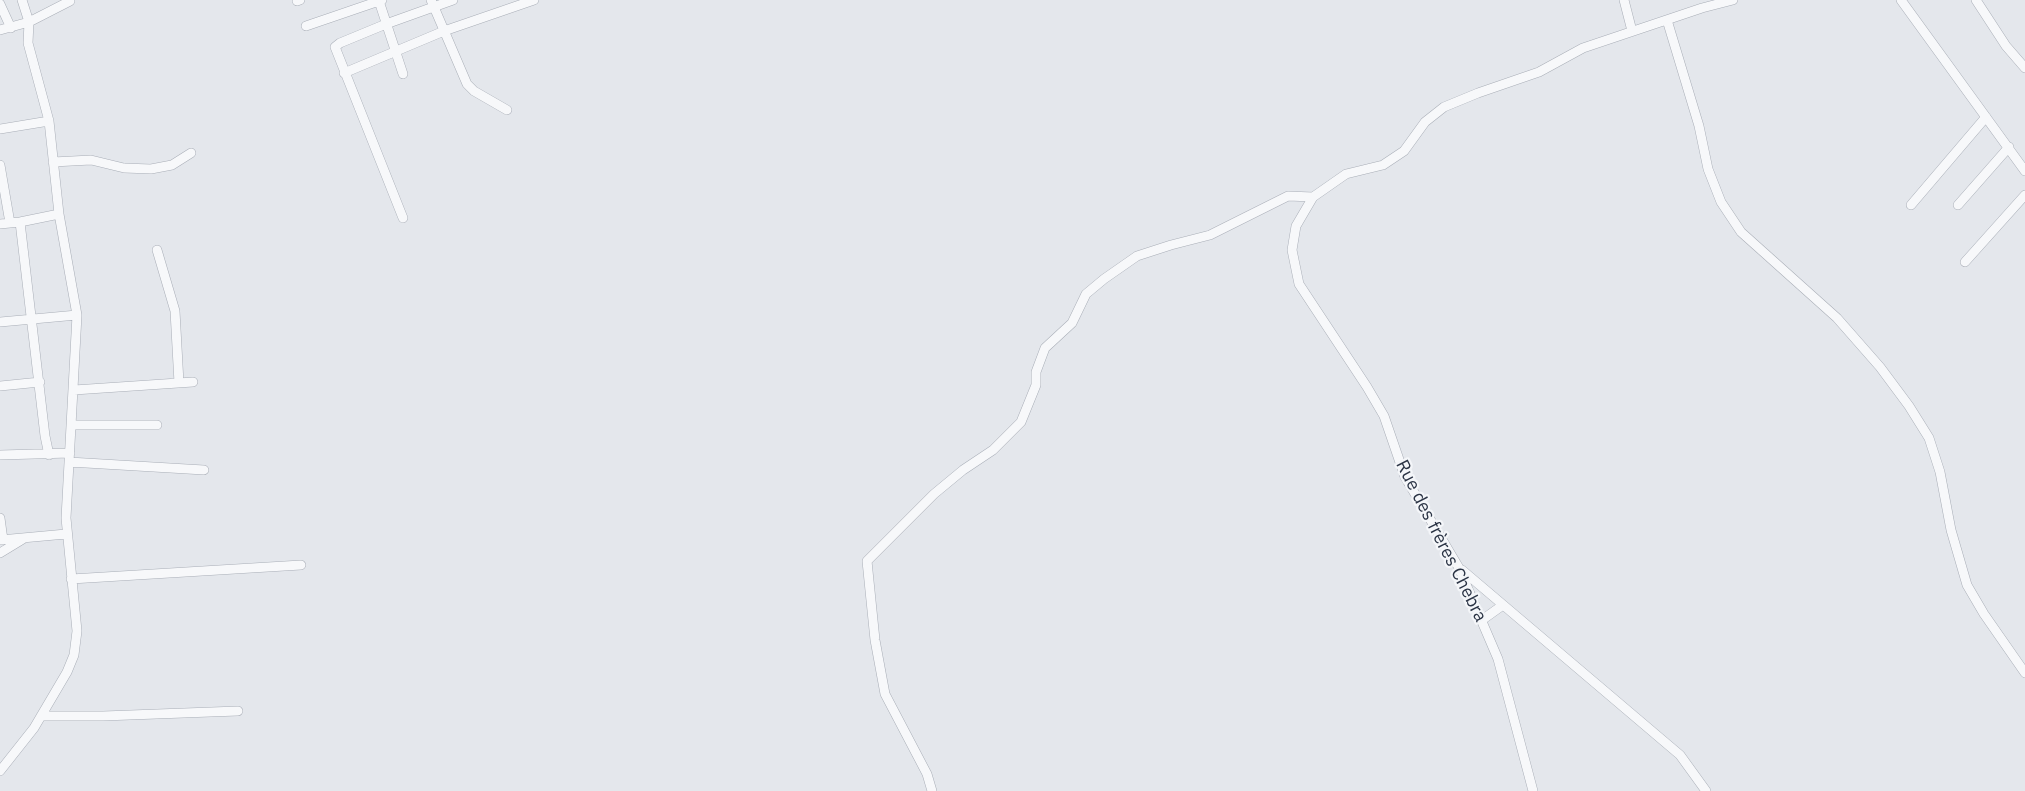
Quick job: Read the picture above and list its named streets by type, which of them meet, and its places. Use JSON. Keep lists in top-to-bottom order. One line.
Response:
{"streets":{"street":["Rue des frères Chebra"]}}
